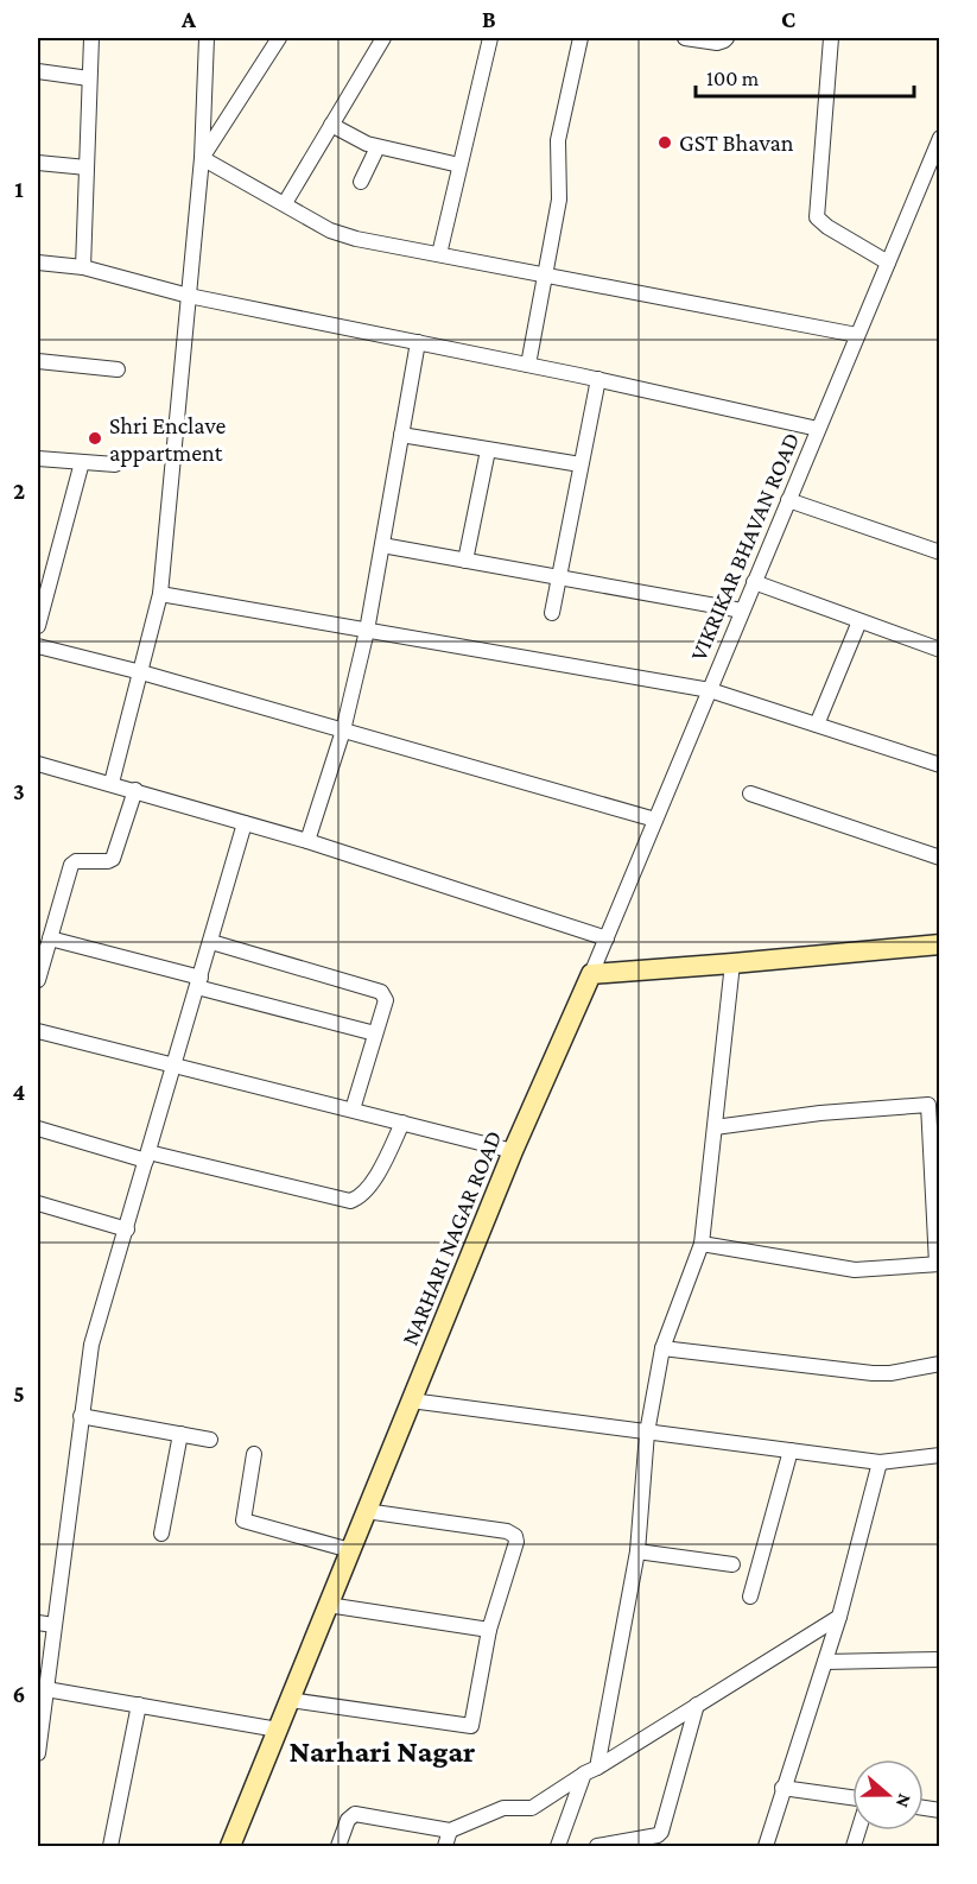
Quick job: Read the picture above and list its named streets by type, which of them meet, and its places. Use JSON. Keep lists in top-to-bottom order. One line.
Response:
{"streets":{"street":["VIKRIKAR BHAVAN ROAD","NARHARI NAGAR ROAD"]},"crossings":[["VIKRIKAR BHAVAN ROAD","NARHARI NAGAR ROAD"]],"districts":["Narhari Nagar"],"places":["GST Bhavan","Shri Enclave appartment"],"scale_bar":"100 m","north":"right","grid":{"columns":["A","B","C"],"rows":["1","2","3","4","5","6"]}}
